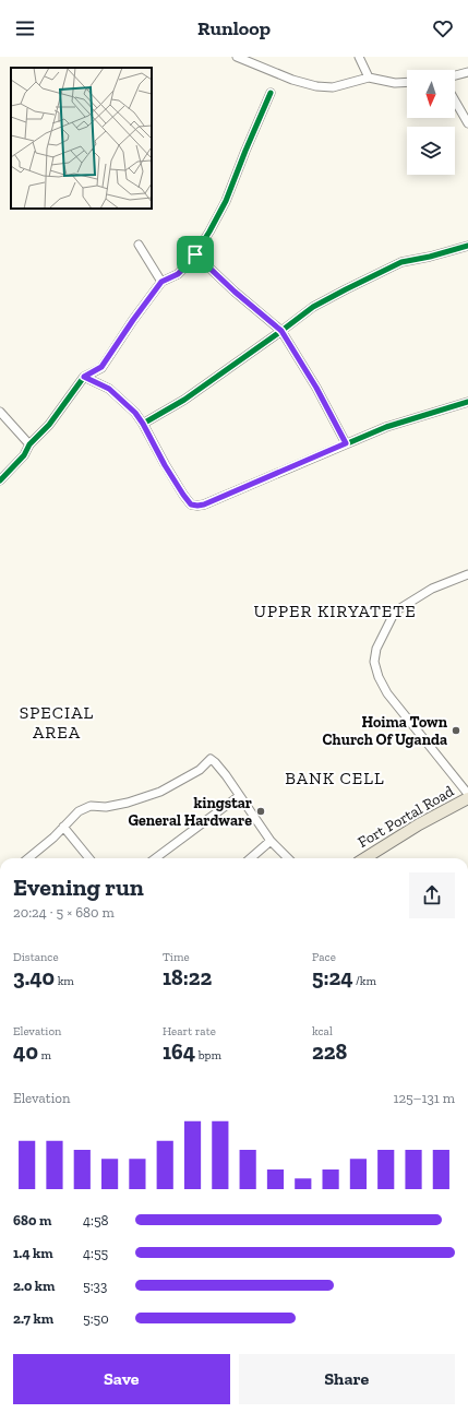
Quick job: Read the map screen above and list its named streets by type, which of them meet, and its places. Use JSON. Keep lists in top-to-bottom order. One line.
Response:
{"streets":{"main road":["Fort Portal Road"]},"districts":["UPPER KIRYATETE","SPECIAL AREA","BANK CELL"],"places":["Hoima Town Church Of Uganda","kingstar General Hardware"],"north":"bottom","page":{"header":"Runloop","heading":["Evening run","20:24 · 5 × 680 m"],"stats":[["Distance","3.40 km"],["Time","18:22"],["Pace","5:24 /km"],["Elevation","40 m"],["Heart rate","164 bpm"],["kcal","228"]],"chart":["Elevation","125–131 m"],"list":[{"name":"680 m","note":"4:58"},{"name":"1.4 km","note":"4:55"},{"name":"2.0 km","note":"5:33"},{"name":"2.7 km","note":"5:50"}],"buttons":["Save","Share"]}}
